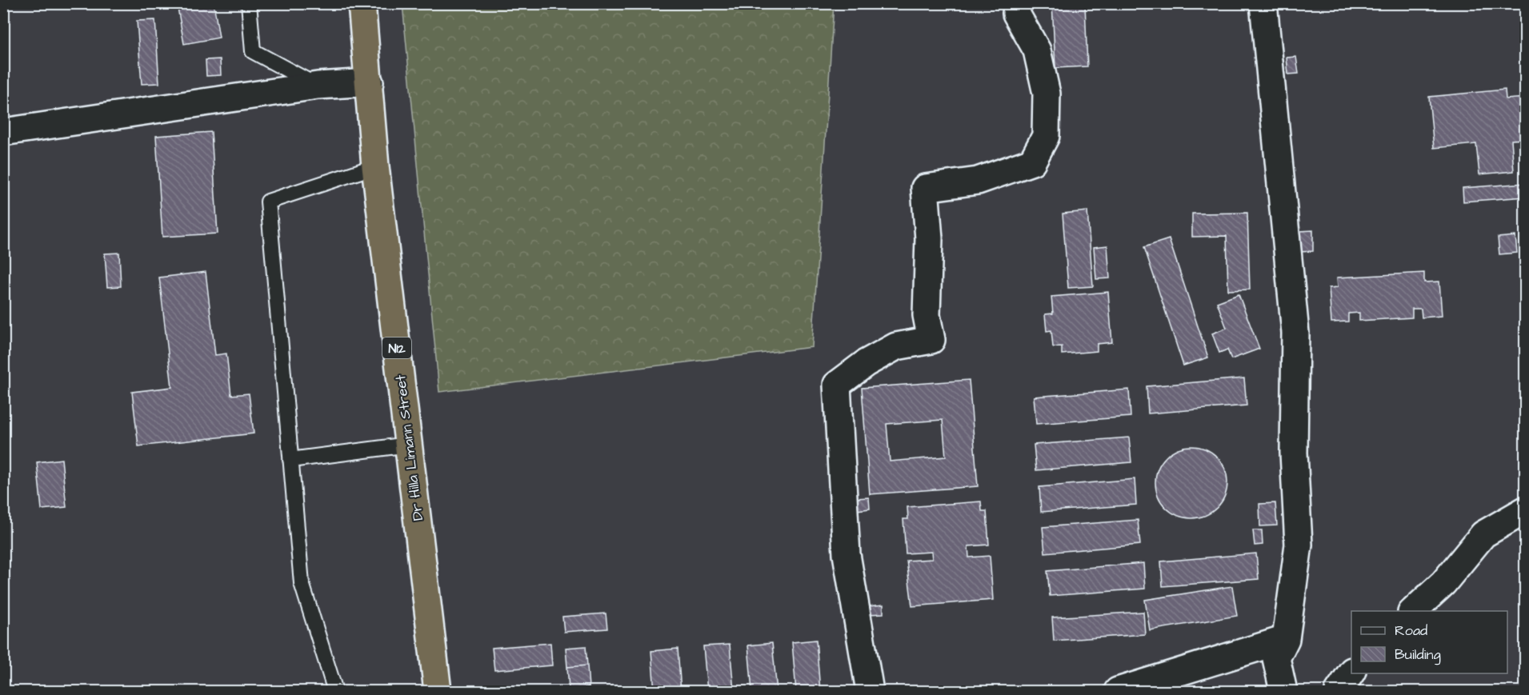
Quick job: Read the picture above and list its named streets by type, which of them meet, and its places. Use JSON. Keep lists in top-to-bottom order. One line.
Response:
{"streets":{"highway":["N12","Dr Hilla Limann Street"]},"legend":["Road","Building"]}
